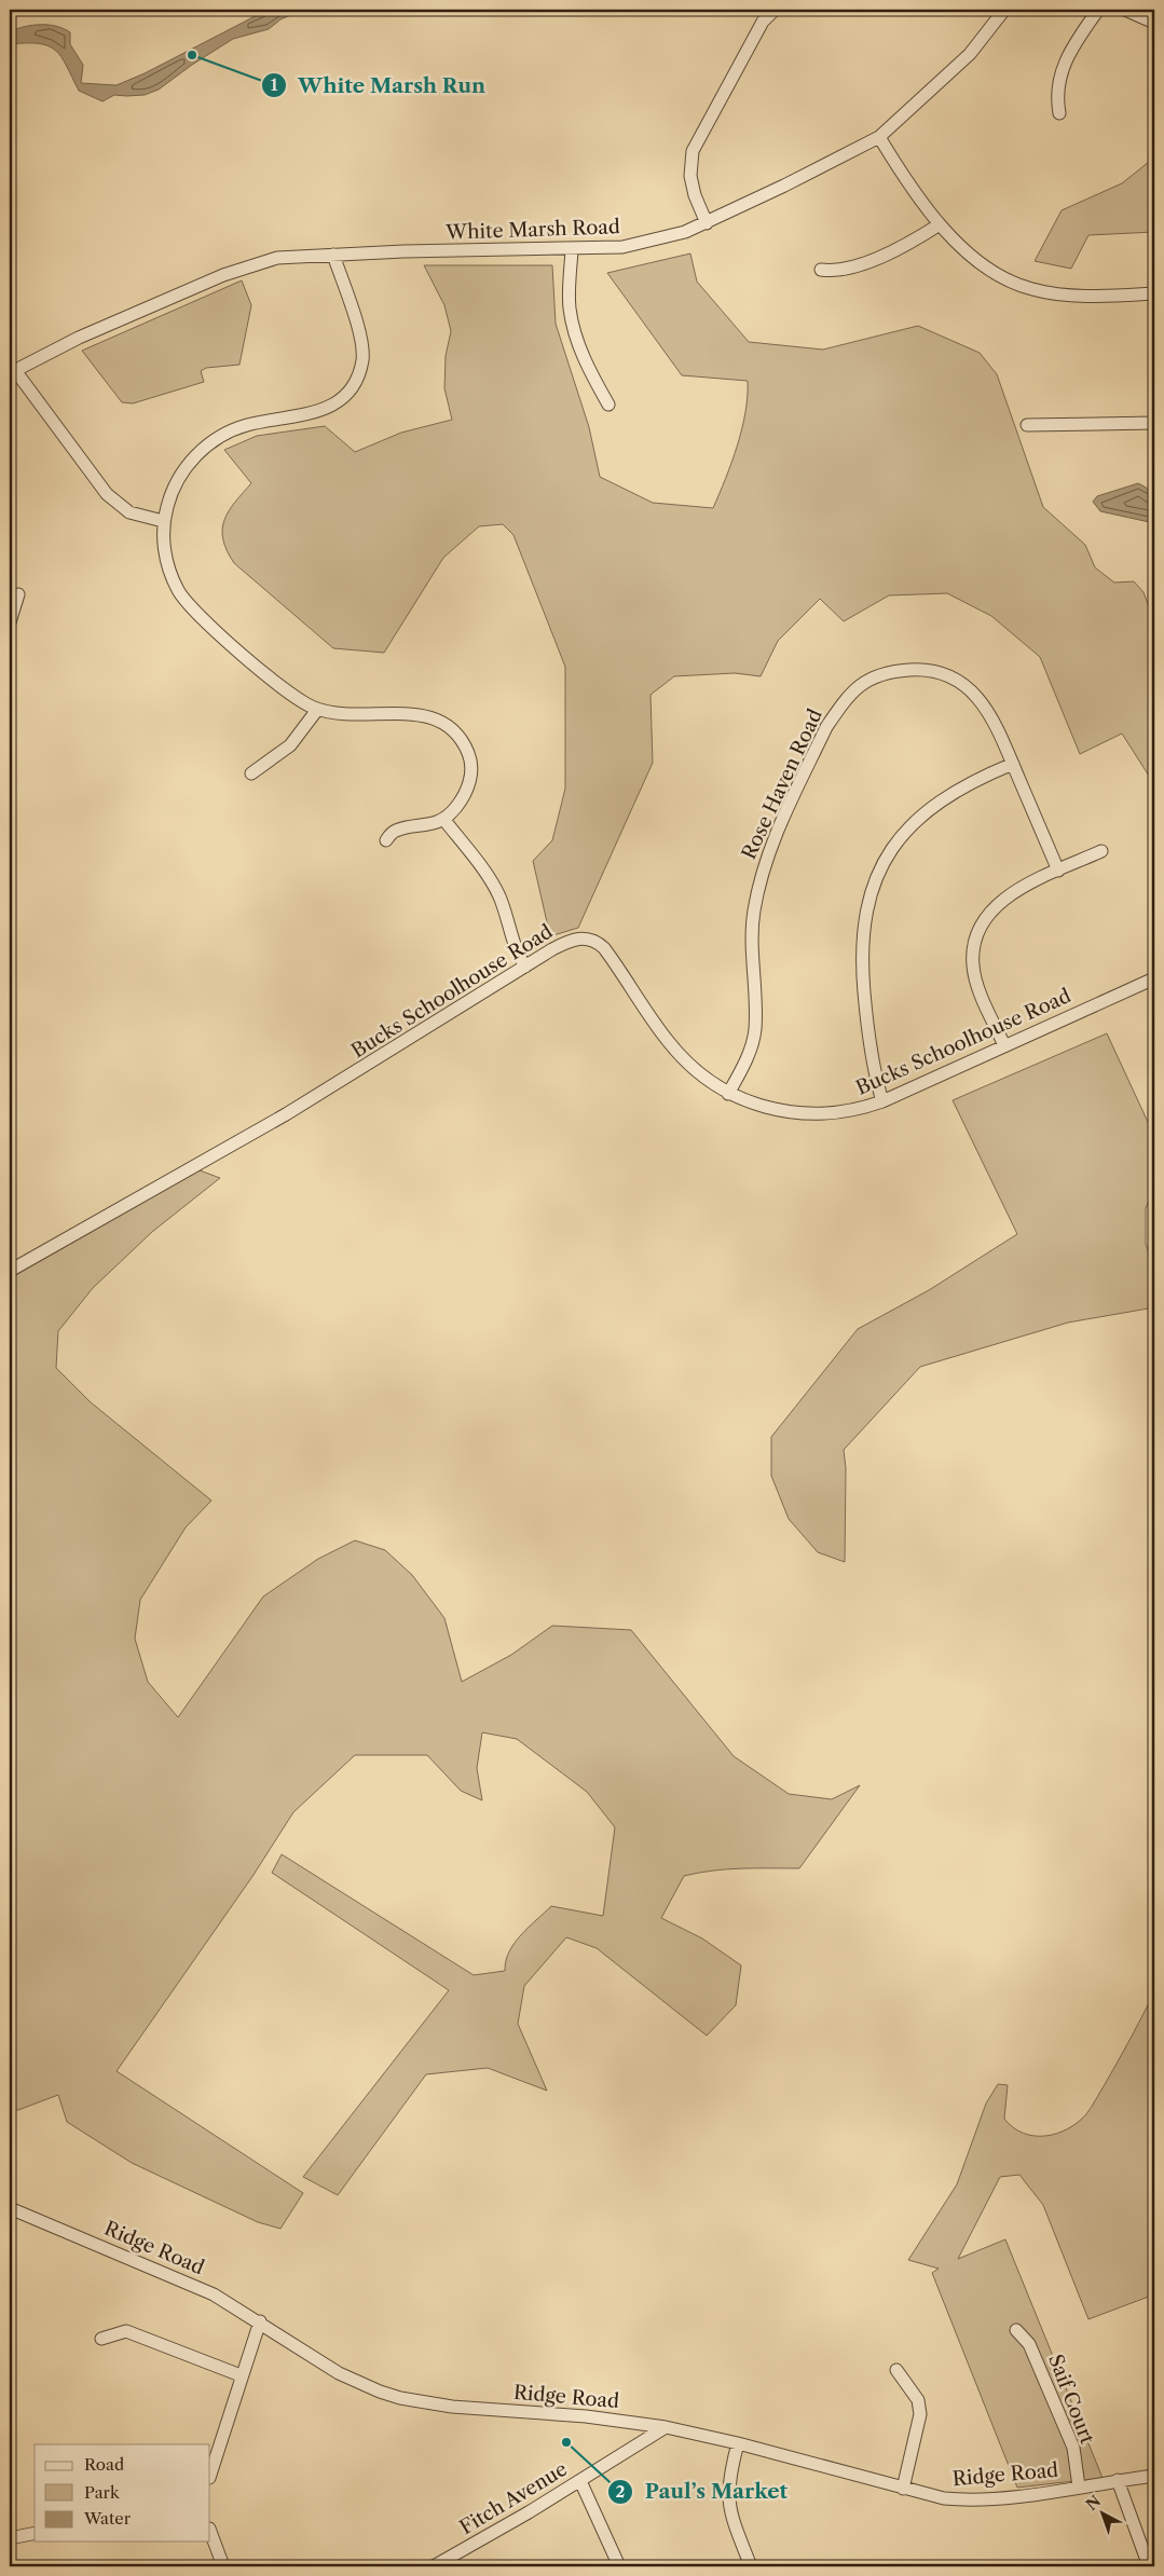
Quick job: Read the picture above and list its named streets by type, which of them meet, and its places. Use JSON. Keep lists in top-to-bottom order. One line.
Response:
{"streets":{"street":["White Marsh Road","Rose Haven Road","Bucks Schoolhouse Road","Ridge Road","Saif Court","Fitch Avenue"]},"crossings":[["Rose Haven Road","Bucks Schoolhouse Road"],["Ridge Road","Saif Court"],["Ridge Road","Fitch Avenue"]],"places":["White Marsh Run","Paul’s Market"],"legend":["Road","Park","Water"],"north":"top left"}
